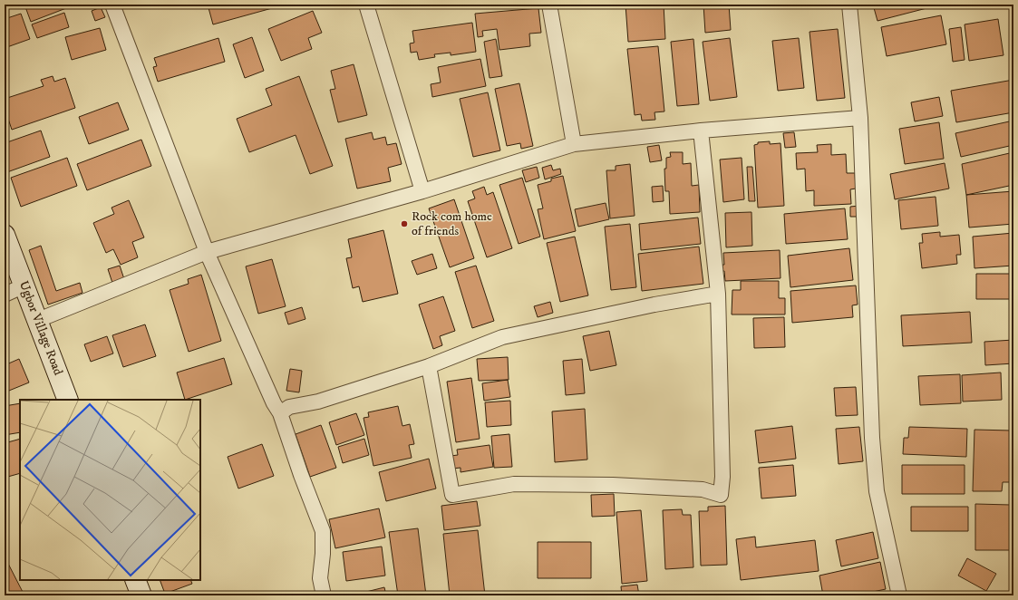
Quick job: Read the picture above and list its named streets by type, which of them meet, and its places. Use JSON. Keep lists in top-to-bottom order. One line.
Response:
{"streets":{"street":["Ugbor Village Road"]},"places":["Rock com home of friends"]}
